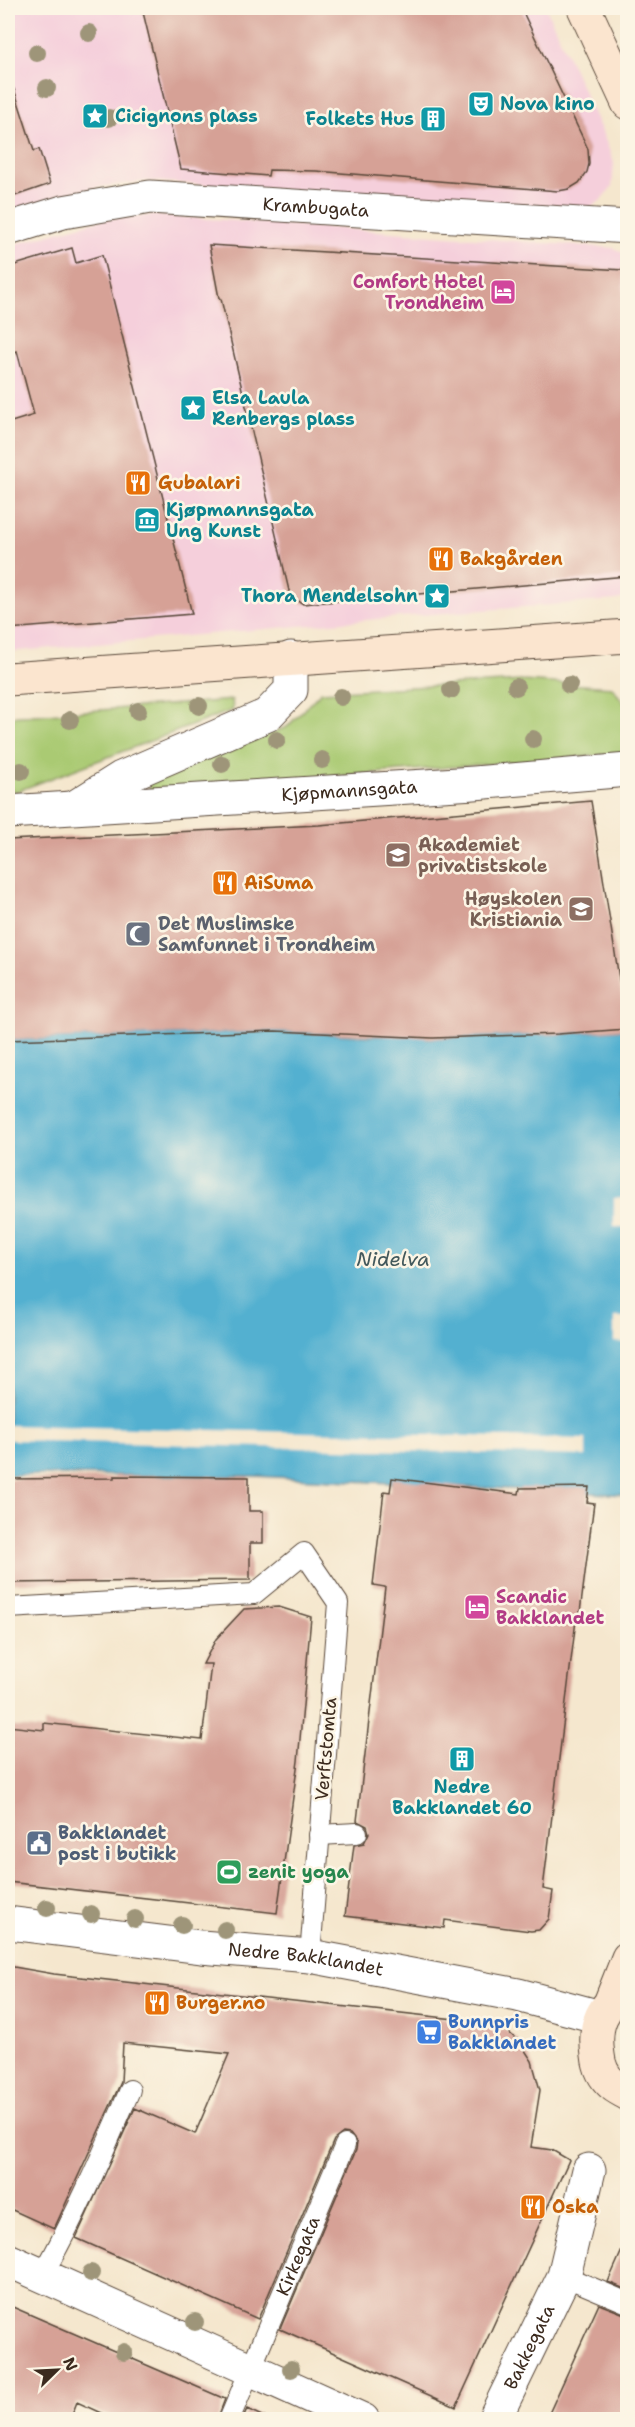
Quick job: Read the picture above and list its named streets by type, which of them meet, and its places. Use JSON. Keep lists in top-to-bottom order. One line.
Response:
{"streets":{"street":["Krambugata","Kjøpmannsgata","Nedre Bakklandet","Bakkegata"],"lane":["Verftstomta","Kirkegata"]},"crossings":[["Verftstomta","Nedre Bakklandet"]],"water":["Nidelva"],"places":{"theatre":["Nova kino"],"place":["Cicignons plass","Elsa Laula Renbergs plass","Thora Mendelsohn"],"building":["Folkets Hus","Nedre Bakklandet 60"],"hotel":["Comfort Hotel Trondheim","Scandic Bakklandet"],"restaurant":["Gubalari","Bakgården","AiSuma","Burger.no","Oska"],"museum":["Kjøpmannsgata Ung Kunst"],"school or university":["Akademiet privatistskole","Høyskolen Kristiania"],"mosque":["Det Muslimske Samfunnet i Trondheim"],"public building":["Bakklandet post i butikk"],"sports":["zenit yoga"],"supermarket":["Bunnpris Bakklandet"]},"north":"top right"}
